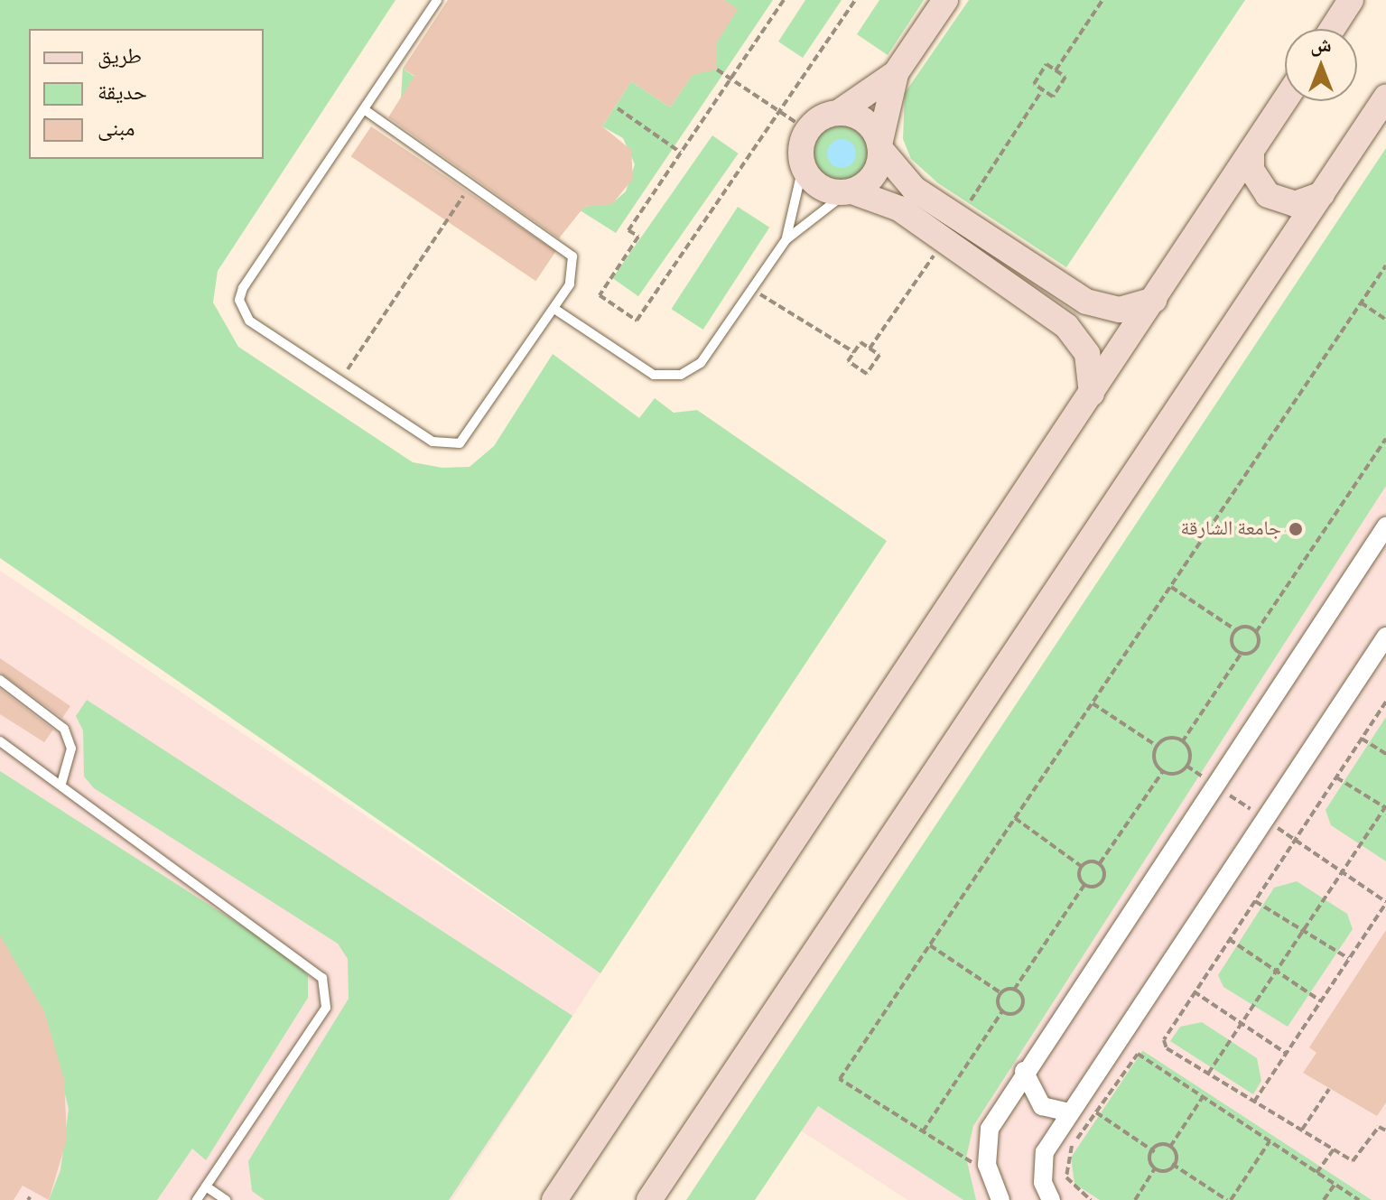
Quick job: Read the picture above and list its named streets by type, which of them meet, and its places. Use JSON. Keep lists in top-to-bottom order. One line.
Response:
{"places":["جامعة الشارقة"],"legend":["طريق","حديقة","مبنى"],"north":"top"}
